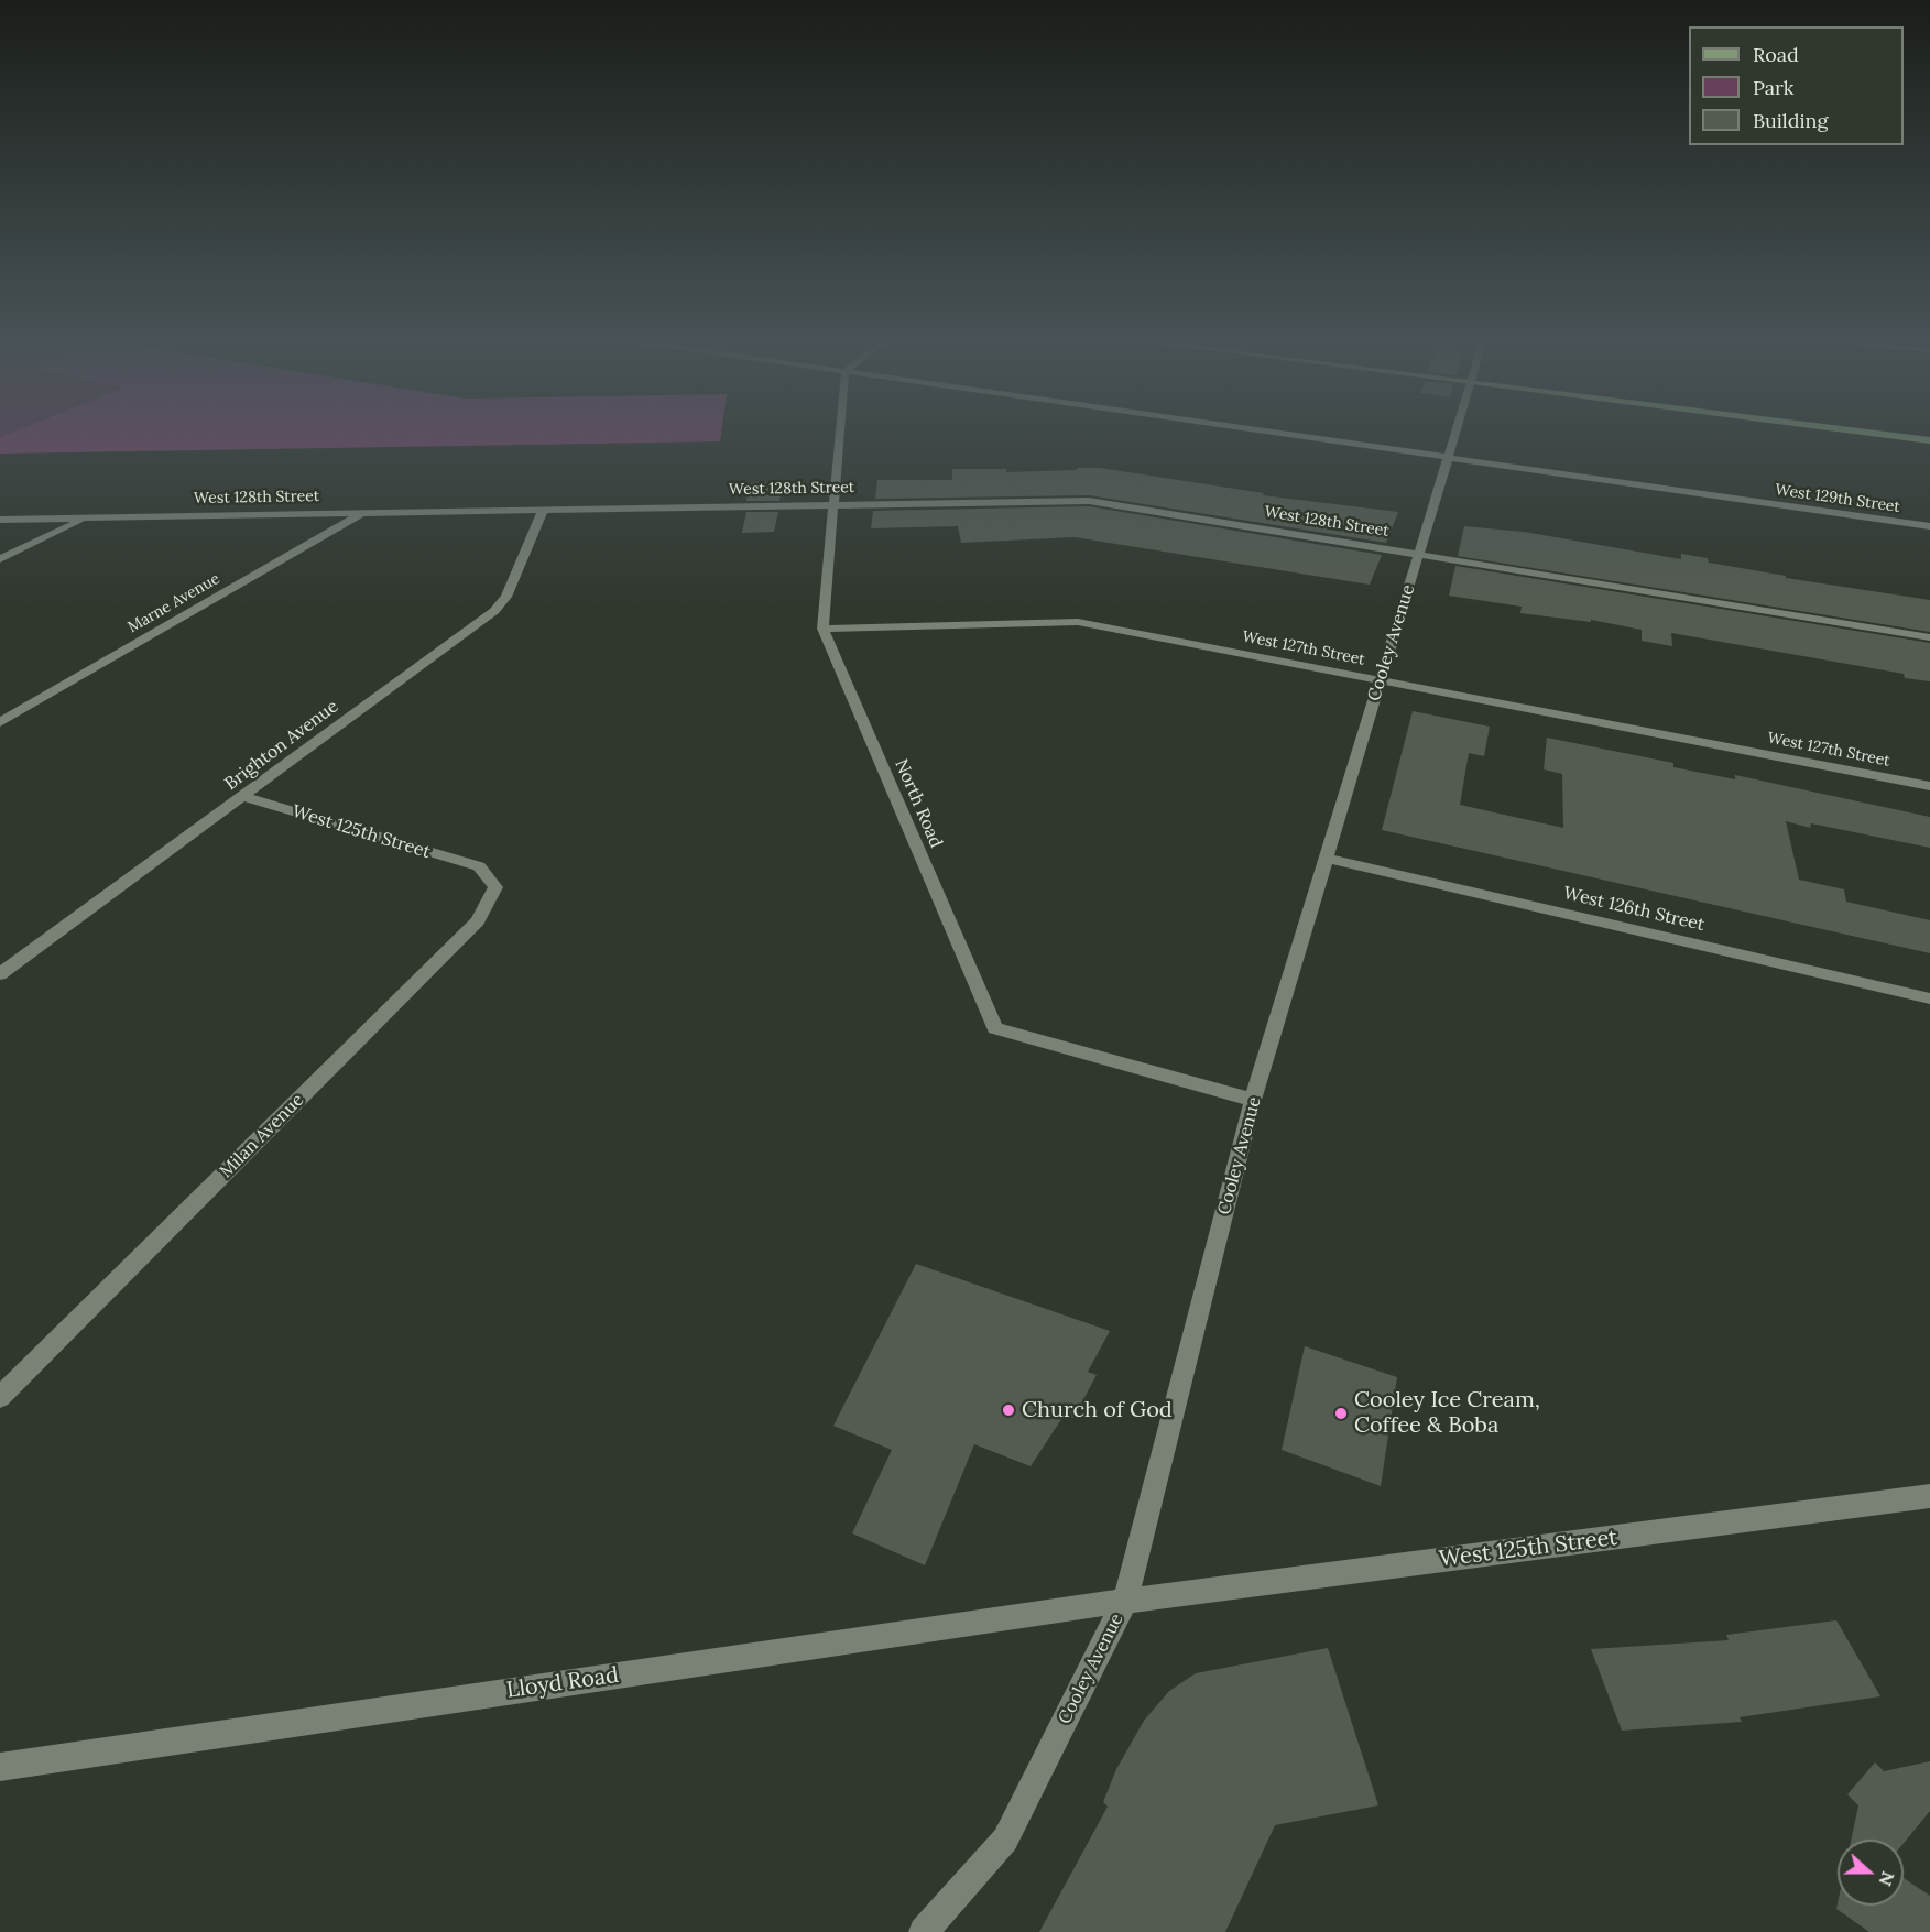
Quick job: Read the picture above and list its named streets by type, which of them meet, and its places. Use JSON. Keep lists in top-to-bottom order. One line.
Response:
{"streets":{"street":["West 128th Street","West 129th Street","Marne Avenue","Cooley Avenue","West 127th Street","Brighton Avenue","North Road","West 125th Street","West 126th Street","Milan Avenue","Lloyd Road"]},"crossings":[["West 128th Street","Marne Avenue"],["West 128th Street","Cooley Avenue"],["West 128th Street","Brighton Avenue"],["West 128th Street","North Road"],["West 129th Street","Cooley Avenue"],["Cooley Avenue","West 127th Street"],["Cooley Avenue","North Road"],["Cooley Avenue","West 125th Street"],["Cooley Avenue","West 126th Street"],["Cooley Avenue","Lloyd Road"],["West 127th Street","North Road"],["Brighton Avenue","West 125th Street"],["West 125th Street","Milan Avenue"],["West 125th Street","Lloyd Road"]],"places":["Church of God","Cooley Ice Cream, Coffee & Boba"],"legend":["Road","Park","Building"],"north":"right"}
